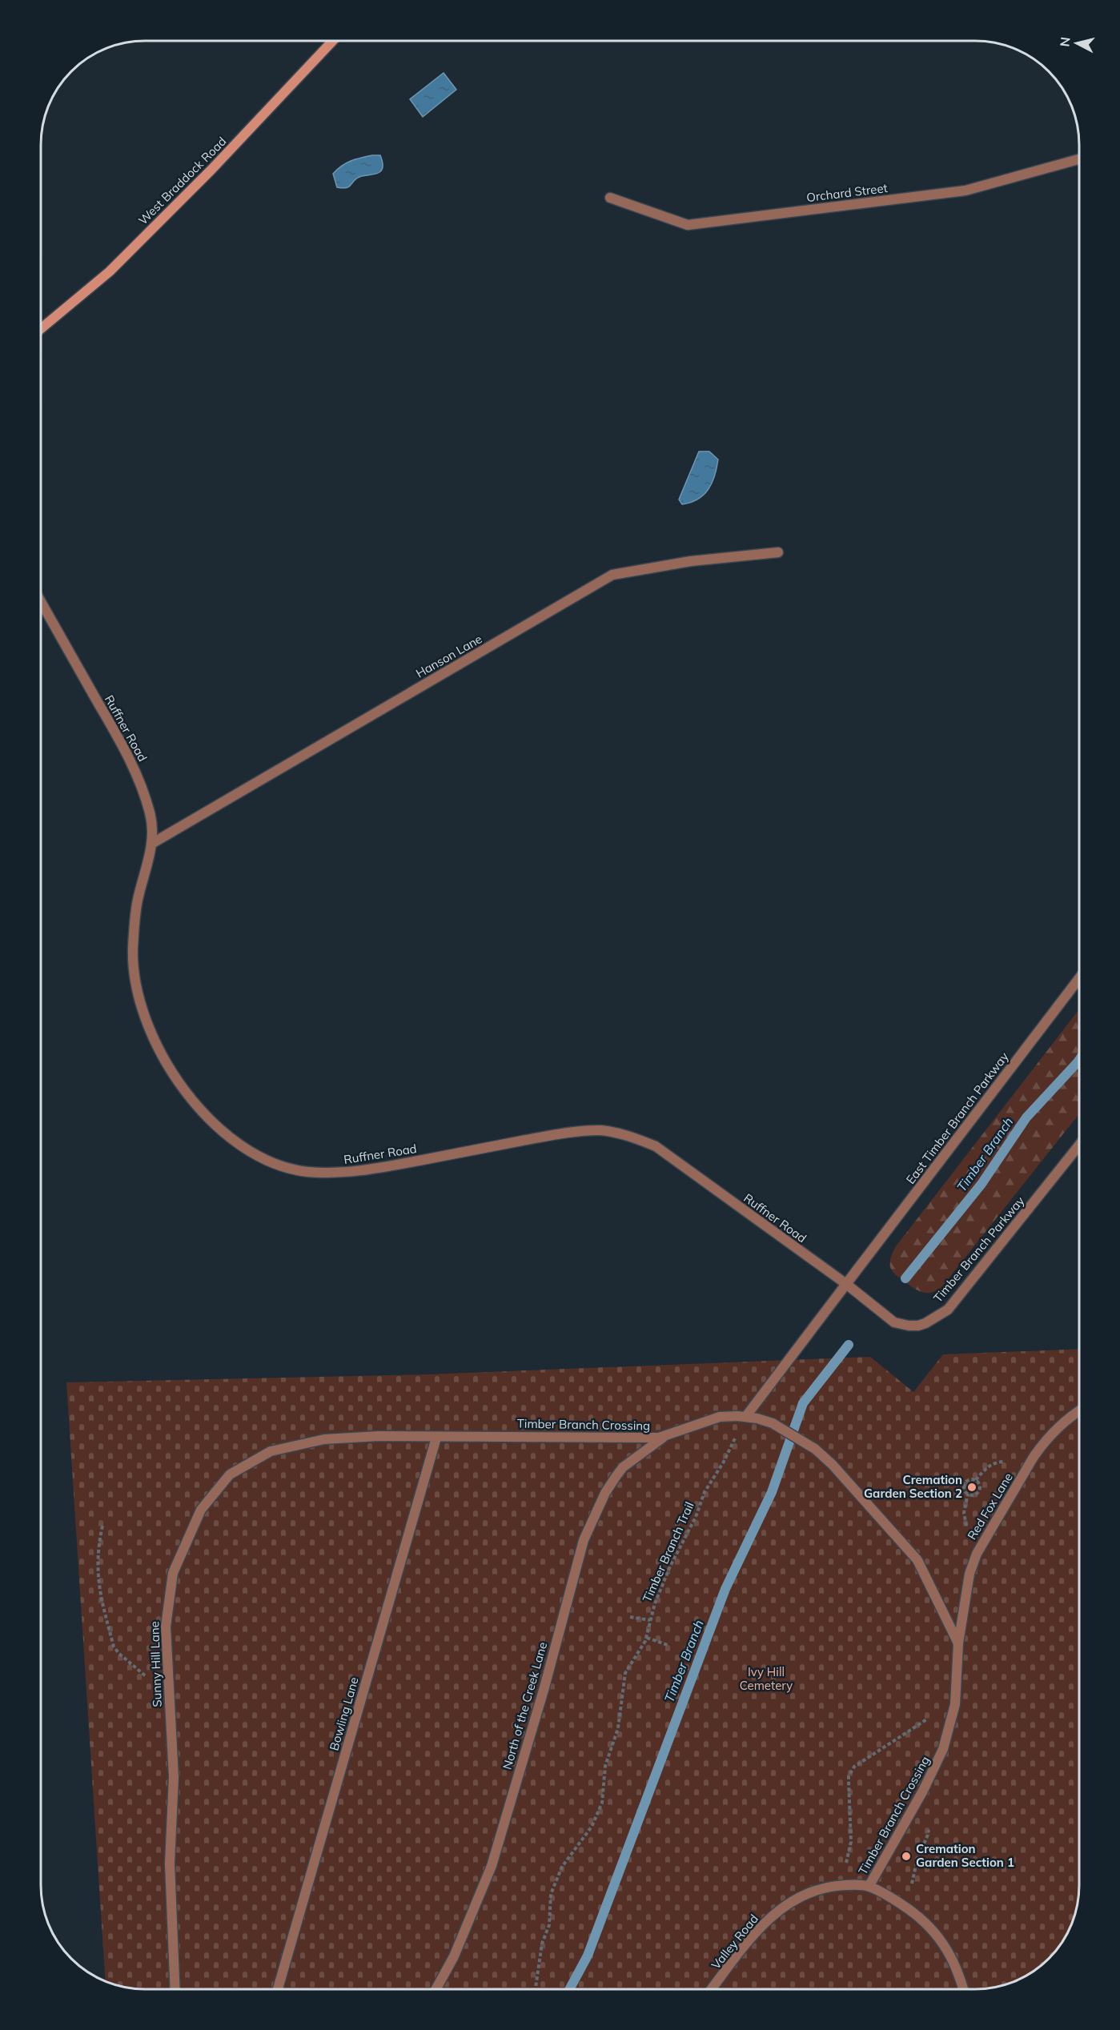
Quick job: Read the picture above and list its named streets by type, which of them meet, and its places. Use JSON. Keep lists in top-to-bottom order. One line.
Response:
{"streets":{"main road":["West Braddock Road"],"street":["Orchard Street","Hanson Lane","Ruffner Road","East Timber Branch Parkway","Timber Branch Parkway","Timber Branch Crossing","Red Fox Lane","Sunny Hill Lane","North of the Creek Lane","Bowling Lane","Valley Road"],"path":["Timber Branch Trail"]},"crossings":[["Hanson Lane","Ruffner Road"],["Ruffner Road","East Timber Branch Parkway"],["Ruffner Road","Timber Branch Parkway"],["East Timber Branch Parkway","Timber Branch Parkway"],["East Timber Branch Parkway","Timber Branch Crossing"],["East Timber Branch Parkway","Timber Branch Trail"],["Timber Branch Crossing","Red Fox Lane"],["Timber Branch Crossing","Timber Branch Trail"],["Timber Branch Crossing","Sunny Hill Lane"],["Timber Branch Crossing","North of the Creek Lane"],["Timber Branch Crossing","Bowling Lane"],["Timber Branch Crossing","Valley Road"],["Sunny Hill Lane","Bowling Lane"]],"water":["Timber Branch"],"parks":["Ivy Hill Cemetery"],"places":["Cremation Garden Section 2","Cremation Garden Section 1"],"north":"left"}
